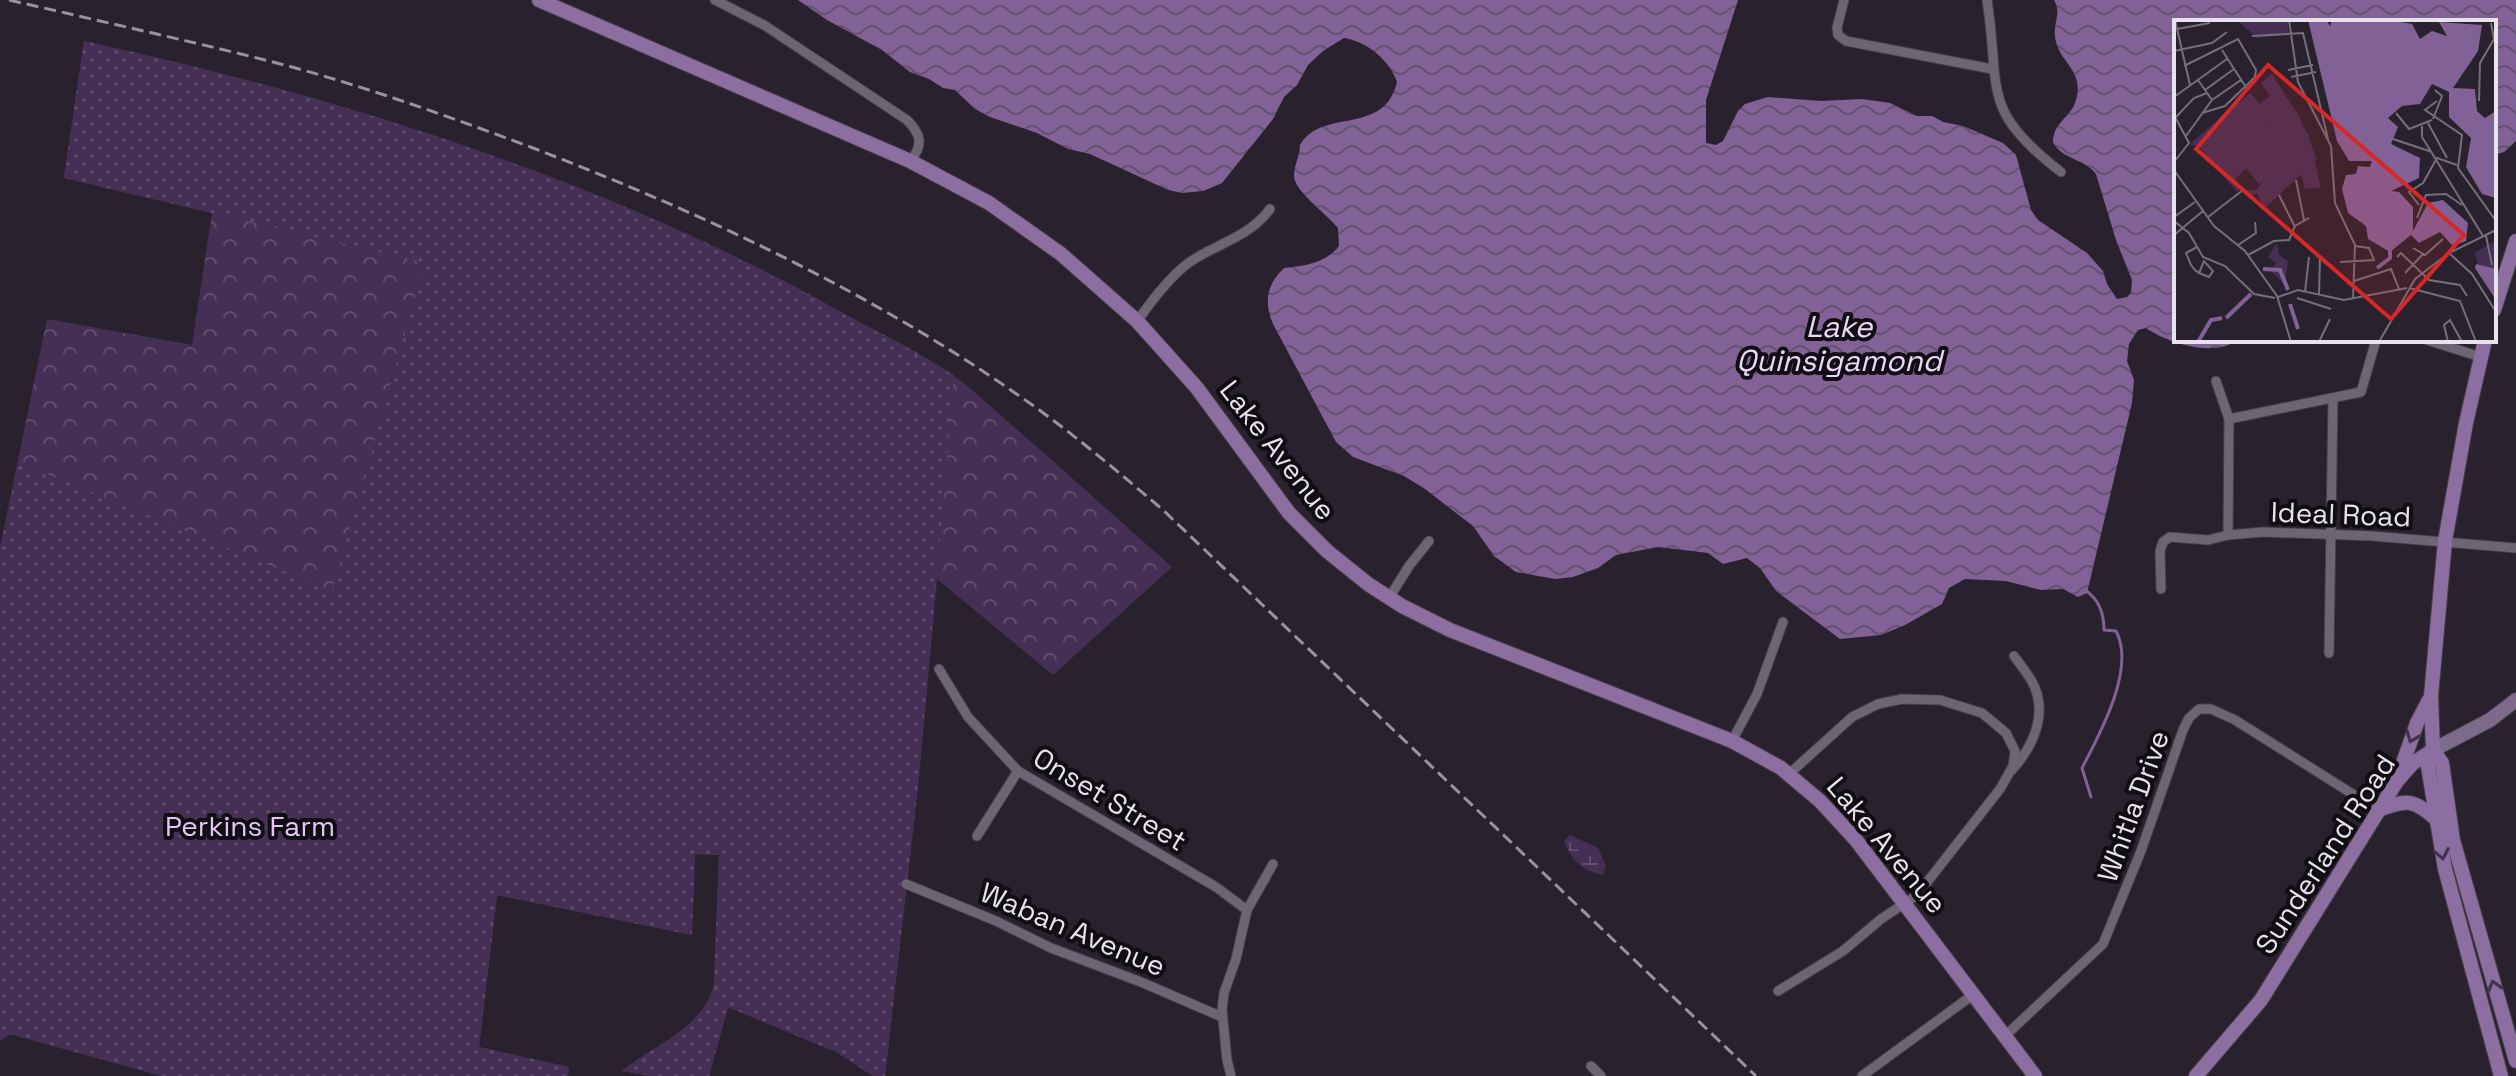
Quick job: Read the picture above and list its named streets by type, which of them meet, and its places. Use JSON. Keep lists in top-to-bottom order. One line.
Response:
{"streets":{"main road":["Lake Avenue","Sunderland Road"],"street":["Ideal Road","Onset Street","Whitla Drive","Waban Avenue"]},"crossings":[["Lake Avenue","Whitla Drive"],["Ideal Road","Sunderland Road"],["Whitla Drive","Sunderland Road"]],"water":["Lake Quinsigamond"],"parks":["Perkins Farm"]}
